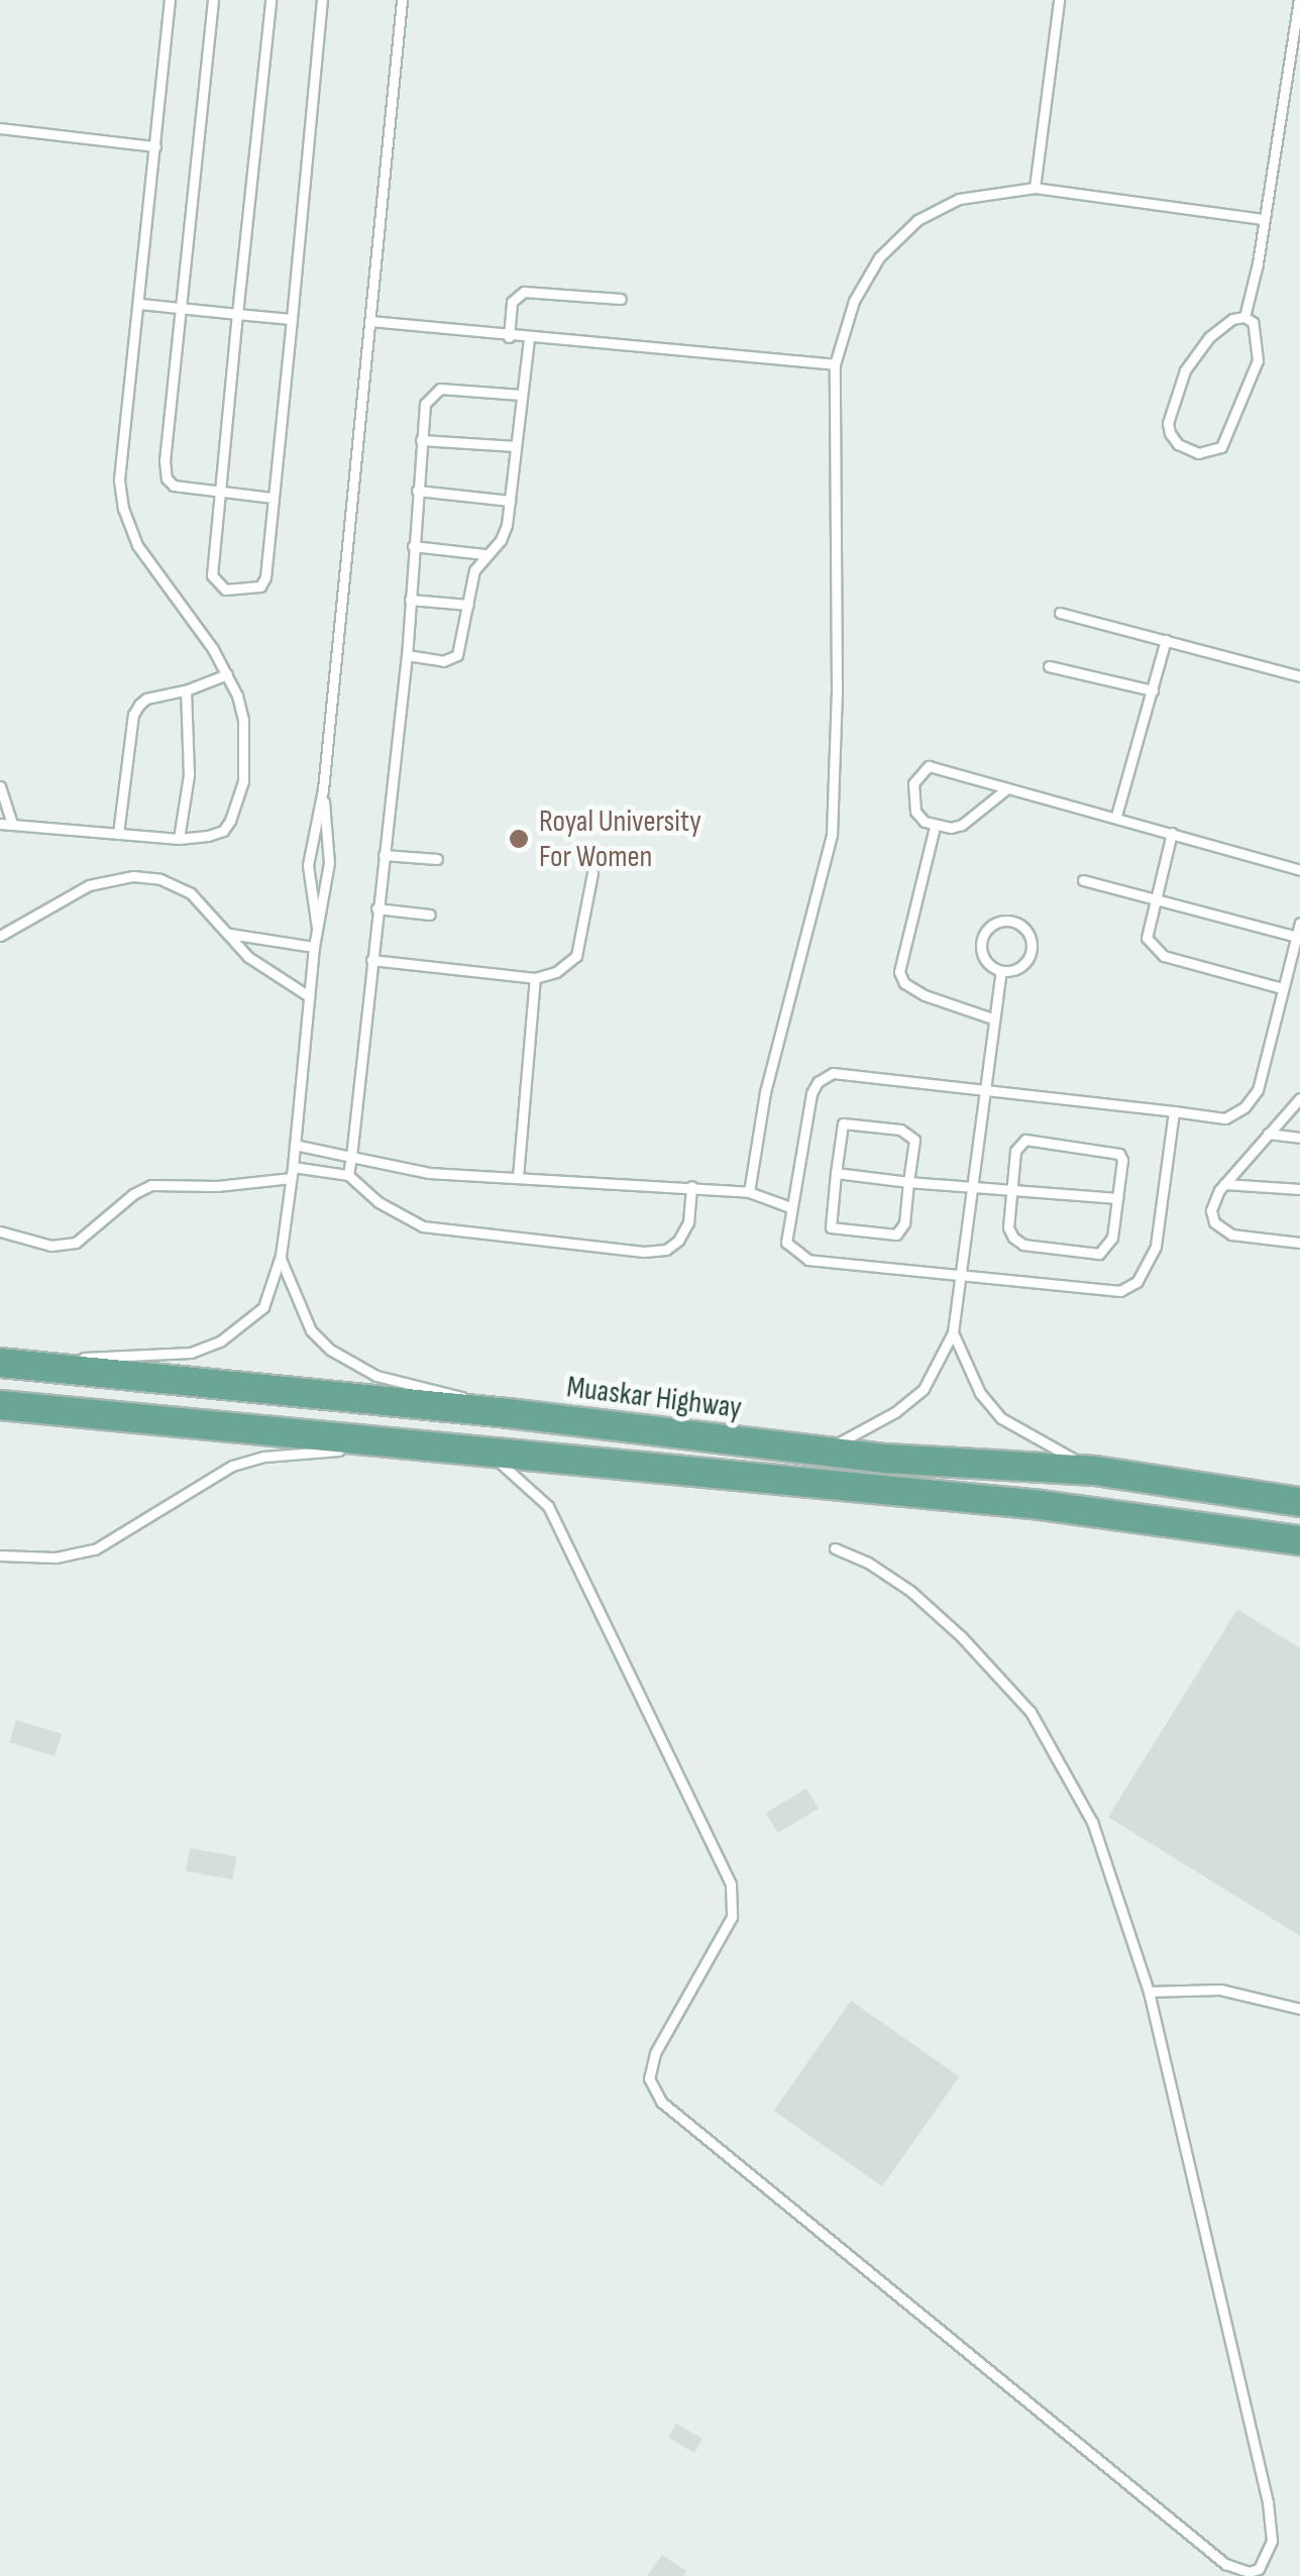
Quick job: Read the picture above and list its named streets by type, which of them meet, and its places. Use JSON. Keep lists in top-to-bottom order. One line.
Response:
{"streets":{"main road":["Muaskar Highway"]},"places":["Royal University For Women"]}
